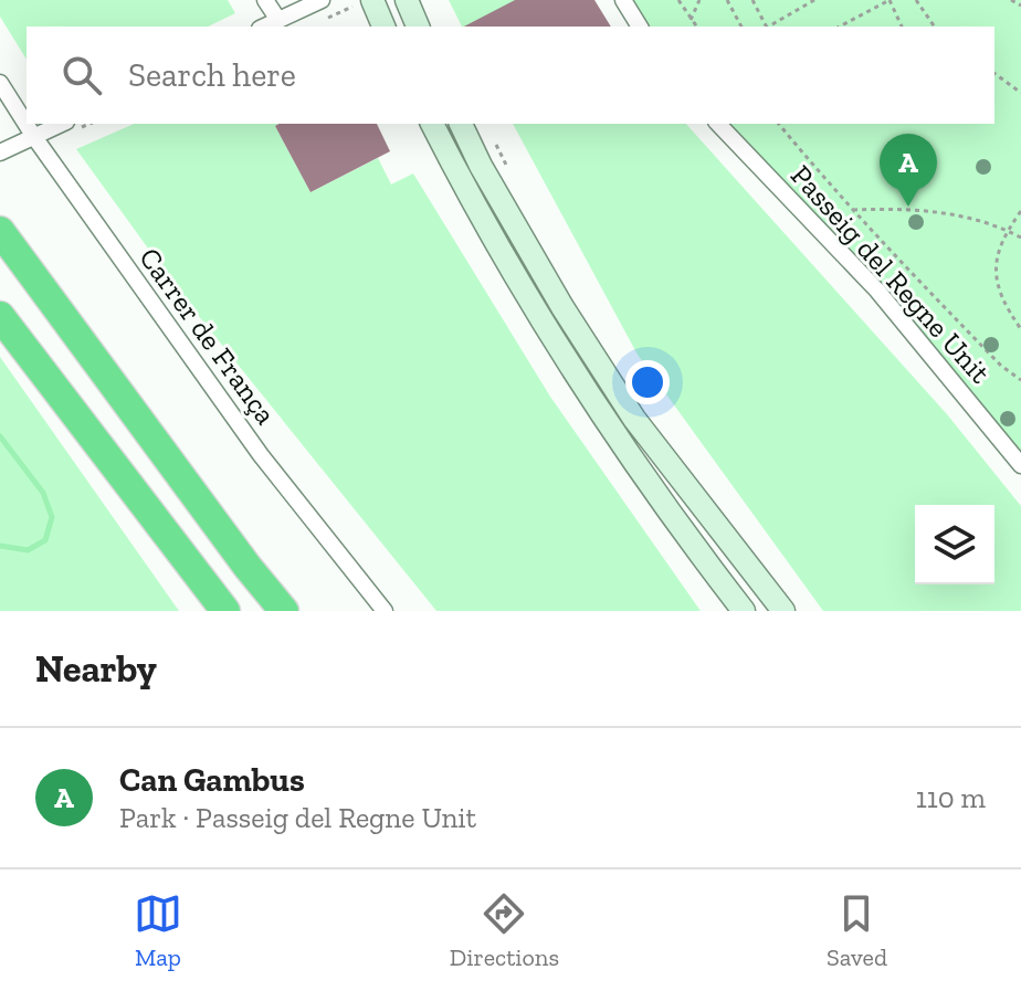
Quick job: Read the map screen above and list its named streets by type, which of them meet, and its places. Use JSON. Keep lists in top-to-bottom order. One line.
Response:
{"streets":{"street":["Passeig del Regne Unit","Carrer de França"]},"page":{"search":"Search here","pins":"A","heading":"Nearby","list":[{"mark":"A","name":"Can Gambus","note":"Park · Passeig del Regne Unit","value":"110 m"}],"nav":["Map","Directions","Saved"]}}
